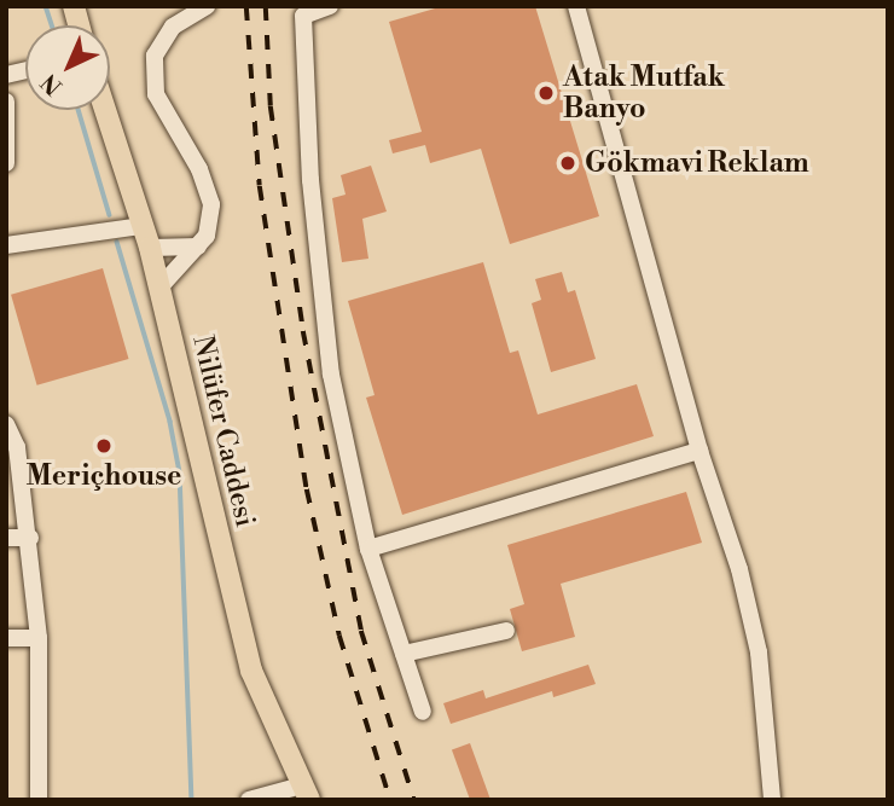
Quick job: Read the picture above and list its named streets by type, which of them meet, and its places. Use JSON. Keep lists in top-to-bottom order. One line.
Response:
{"streets":{"main road":["Nilüfer Caddesi"]},"places":["Atak Mutfak Banyo","Gökmavi Reklam","Meriçhouse"],"north":"bottom left"}
